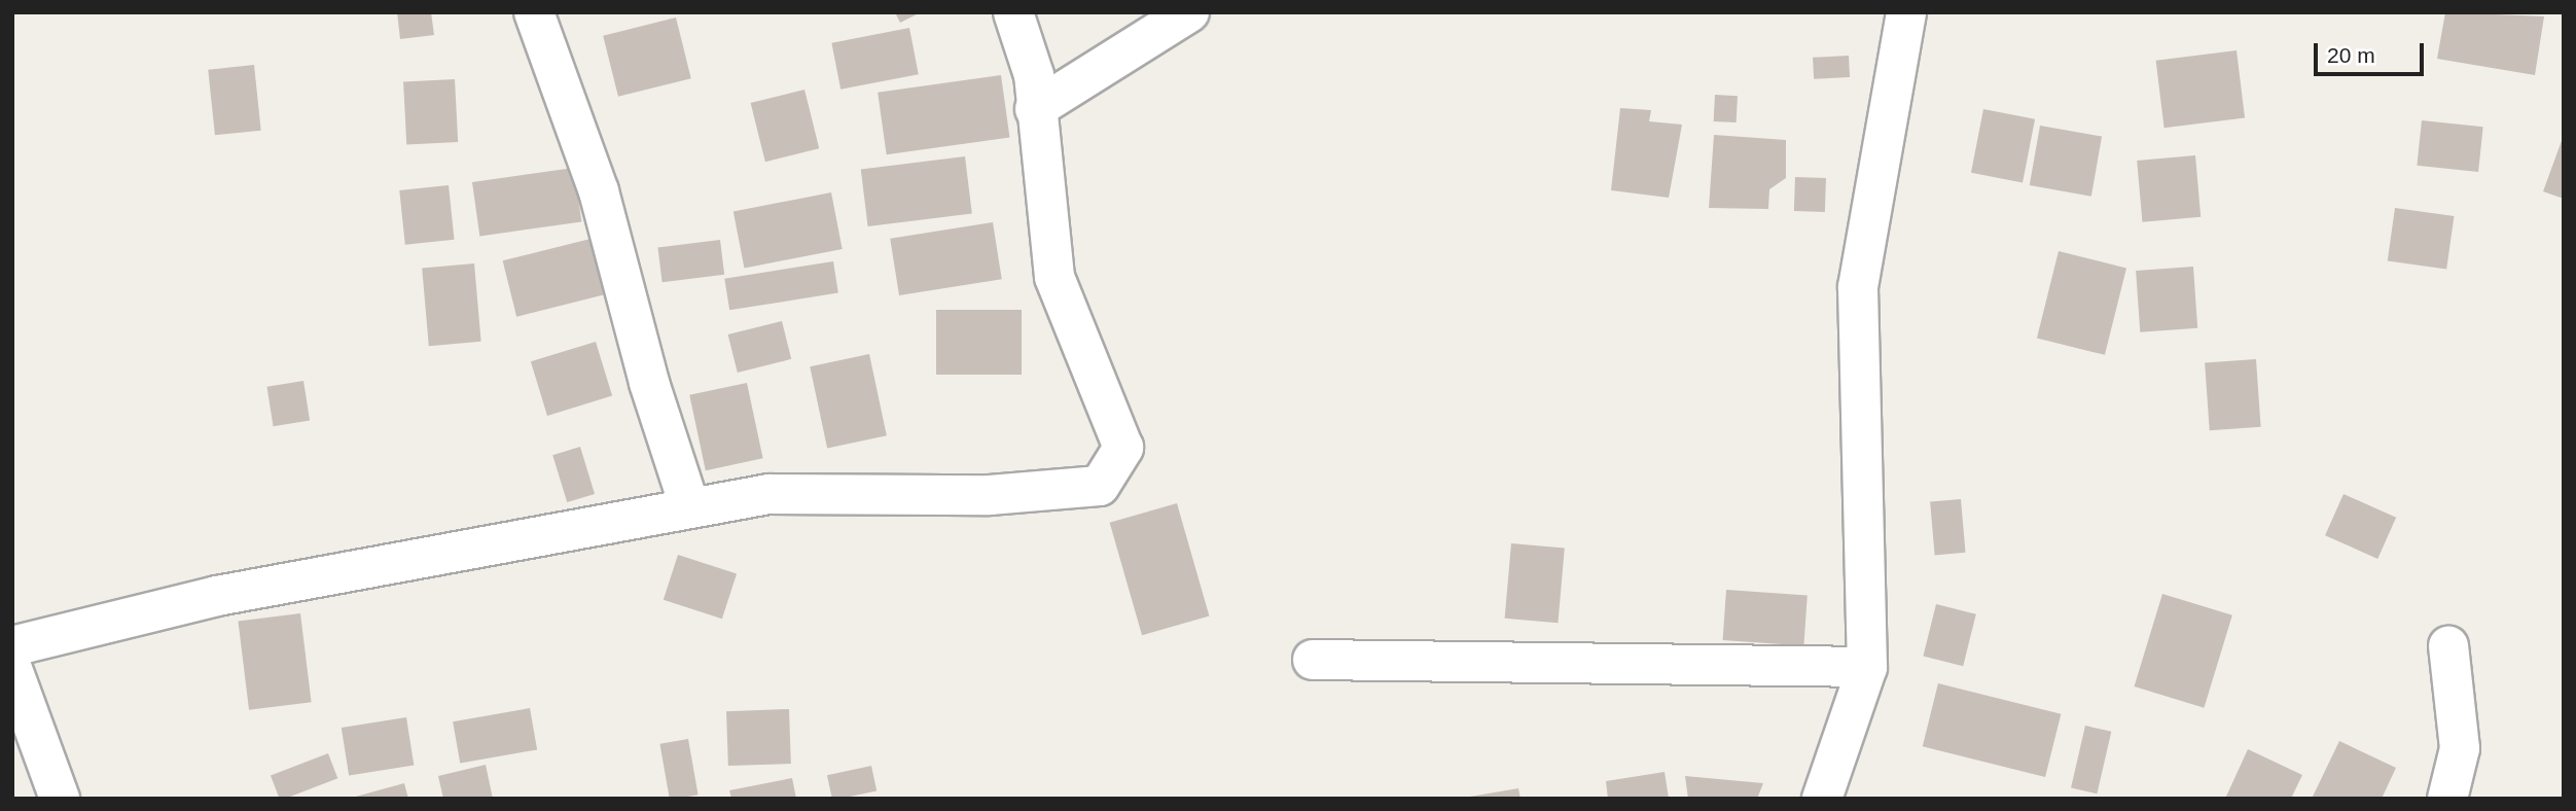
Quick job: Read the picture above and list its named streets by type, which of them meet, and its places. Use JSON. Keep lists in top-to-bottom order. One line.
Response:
{"scale_bar":"20 m"}
